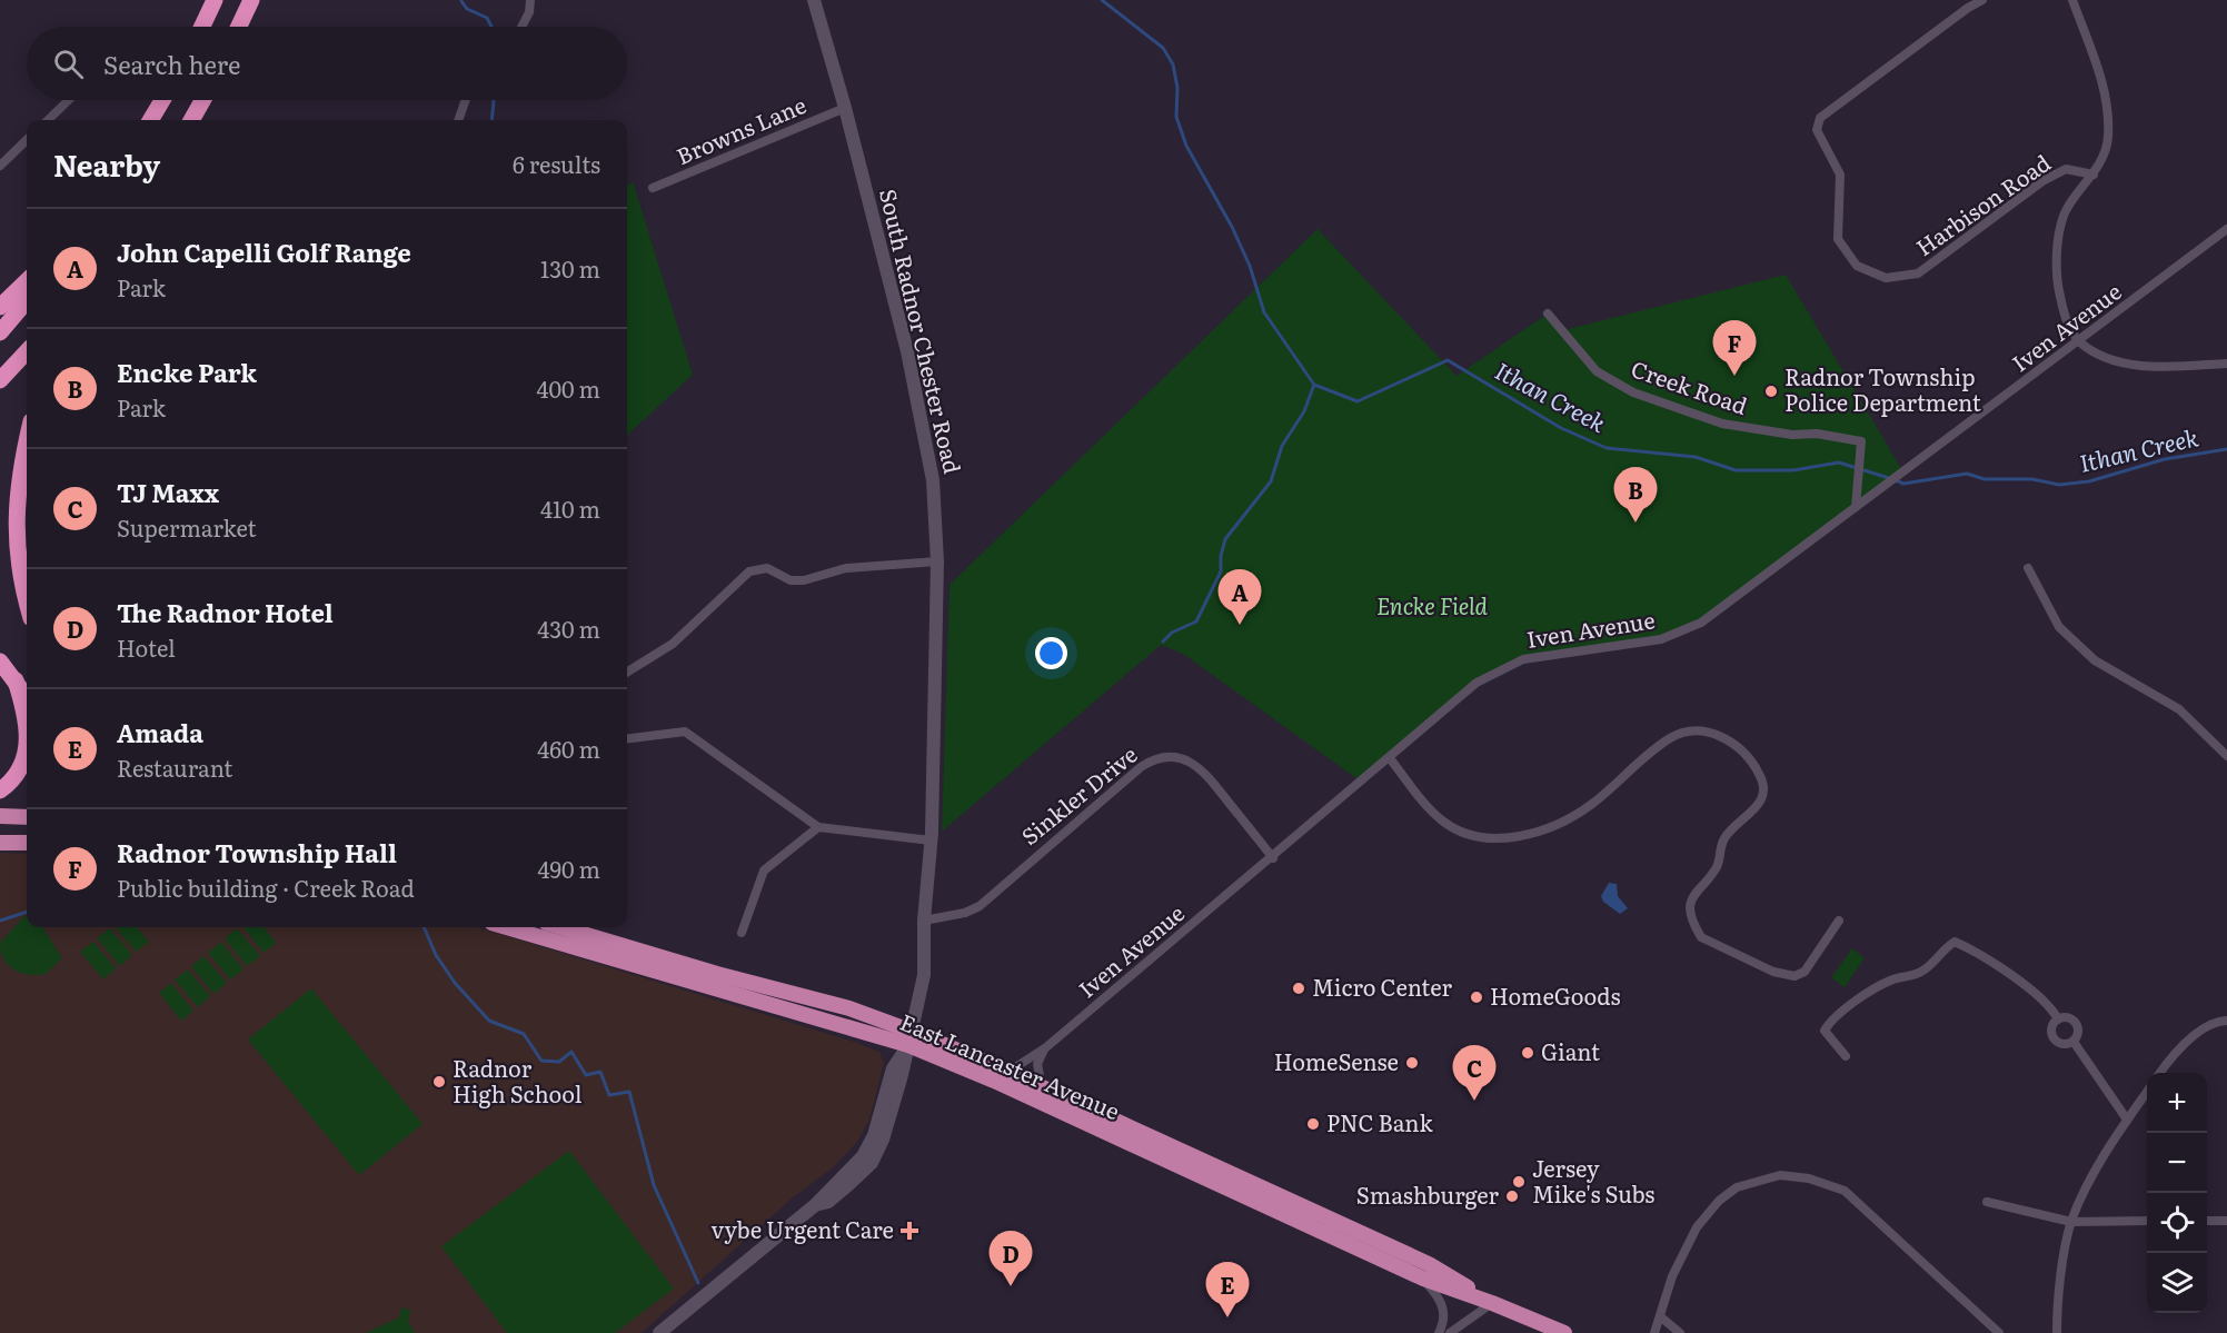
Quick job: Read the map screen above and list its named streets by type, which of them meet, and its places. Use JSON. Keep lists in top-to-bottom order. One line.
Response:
{"streets":{"highway":["East Lancaster Avenue"],"main road":["South Radnor Chester Road"],"street":["Browns Lane","Harbison Road","Iven Avenue","Creek Road","Sinkler Drive"]},"crossings":[["Browns Lane","South Radnor Chester Road"],["Iven Avenue","Creek Road"],["Iven Avenue","Sinkler Drive"],["Iven Avenue","East Lancaster Avenue"],["South Radnor Chester Road","Sinkler Drive"],["South Radnor Chester Road","East Lancaster Avenue"]],"water":["Ithan Creek"],"parks":["Encke Field"],"places":{"other":["Radnor Township Police Department","Micro Center","HomeGoods","Giant","HomeSense","Radnor High School","PNC Bank","Jersey Mike's Subs","Smashburger"],"health":["vybe Urgent Care"]},"page":{"search":"Search here","heading":["Nearby","6 results"],"list":[{"mark":"A","name":"John Capelli Golf Range","note":"Park","value":"130 m"},{"mark":"B","name":"Encke Park","note":"Park","value":"400 m"},{"mark":"C","name":"TJ Maxx","note":"Supermarket","value":"410 m"},{"mark":"D","name":"The Radnor Hotel","note":"Hotel","value":"430 m"},{"mark":"E","name":"Amada","note":"Restaurant","value":"460 m"},{"mark":"F","name":"Radnor Township Hall","note":"Public building · Creek Road","value":"490 m"}],"pins":["F","B","A","C","D","E"],"map_buttons":["+","−"]}}
